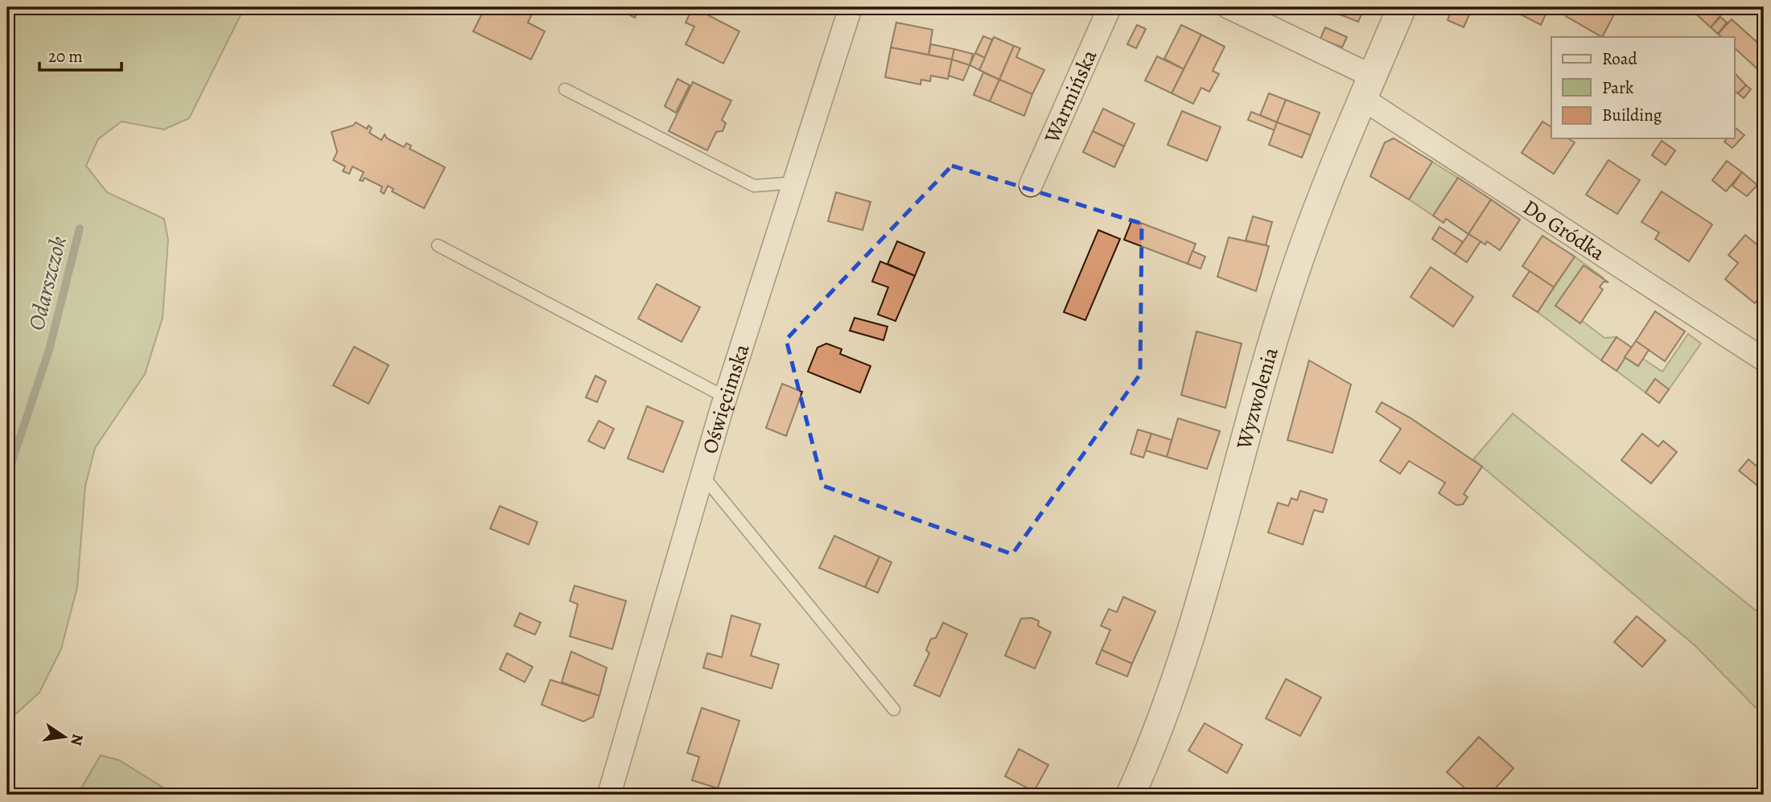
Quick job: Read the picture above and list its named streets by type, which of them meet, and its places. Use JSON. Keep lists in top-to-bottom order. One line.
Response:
{"streets":{"street":["Warmińska","Do Gródka","Wyzwolenia","Oświęcimska"]},"crossings":[["Do Gródka","Wyzwolenia"]],"water":["Odarszczok"],"legend":["Road","Park","Building"],"scale_bar":"20 m","north":"right"}
